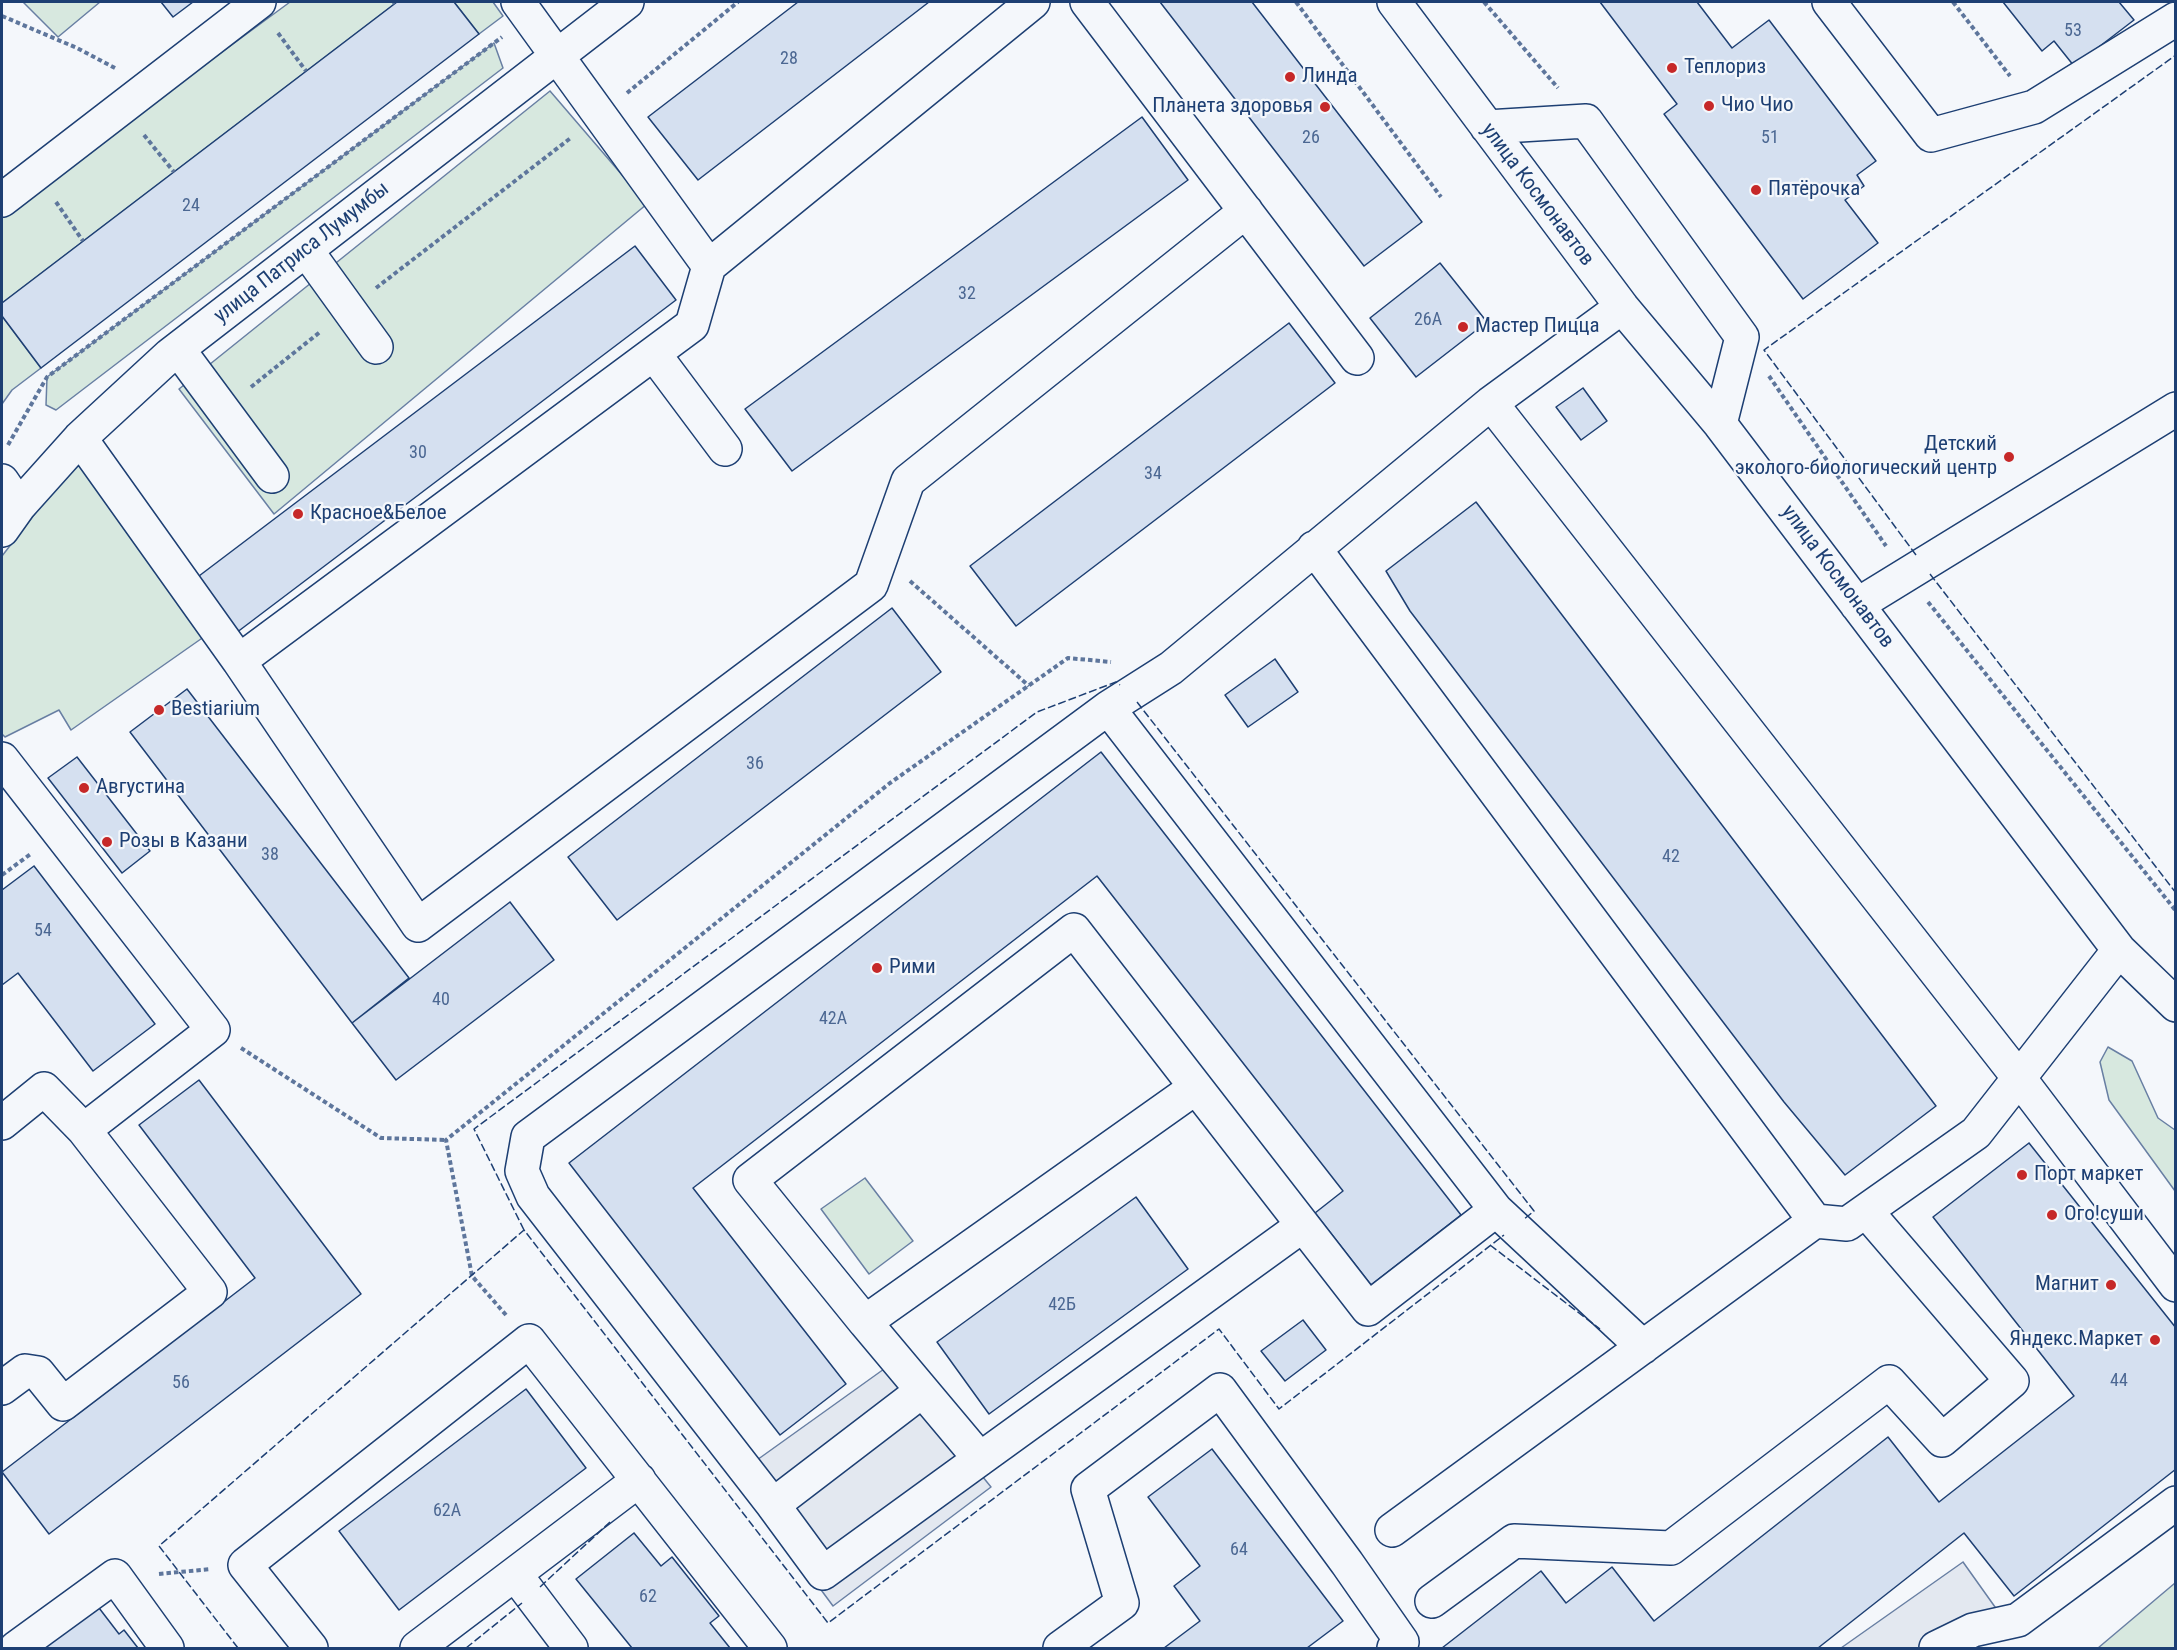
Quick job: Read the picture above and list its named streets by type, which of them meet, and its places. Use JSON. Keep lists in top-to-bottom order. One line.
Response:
{"streets":{"street":["улица Космонавтов","улица Патриса Лумумбы"]},"places":["Теплориз","Линда","Чио Чио","Планета здоровья","Пятёрочка","Мастер Пицца","Детский эколого-биологический центр","Красное&Белое","Bestiarium","Августина","Розы в Казани","Рими","Порт маркет","Ого!суши","Магнит","Яндекс.Маркет"],"house_numbers":["53","28","26","51","24","32","26А","30","34","36","38","42","54","40","42А","42Б","44","56","62А","64","62"]}
